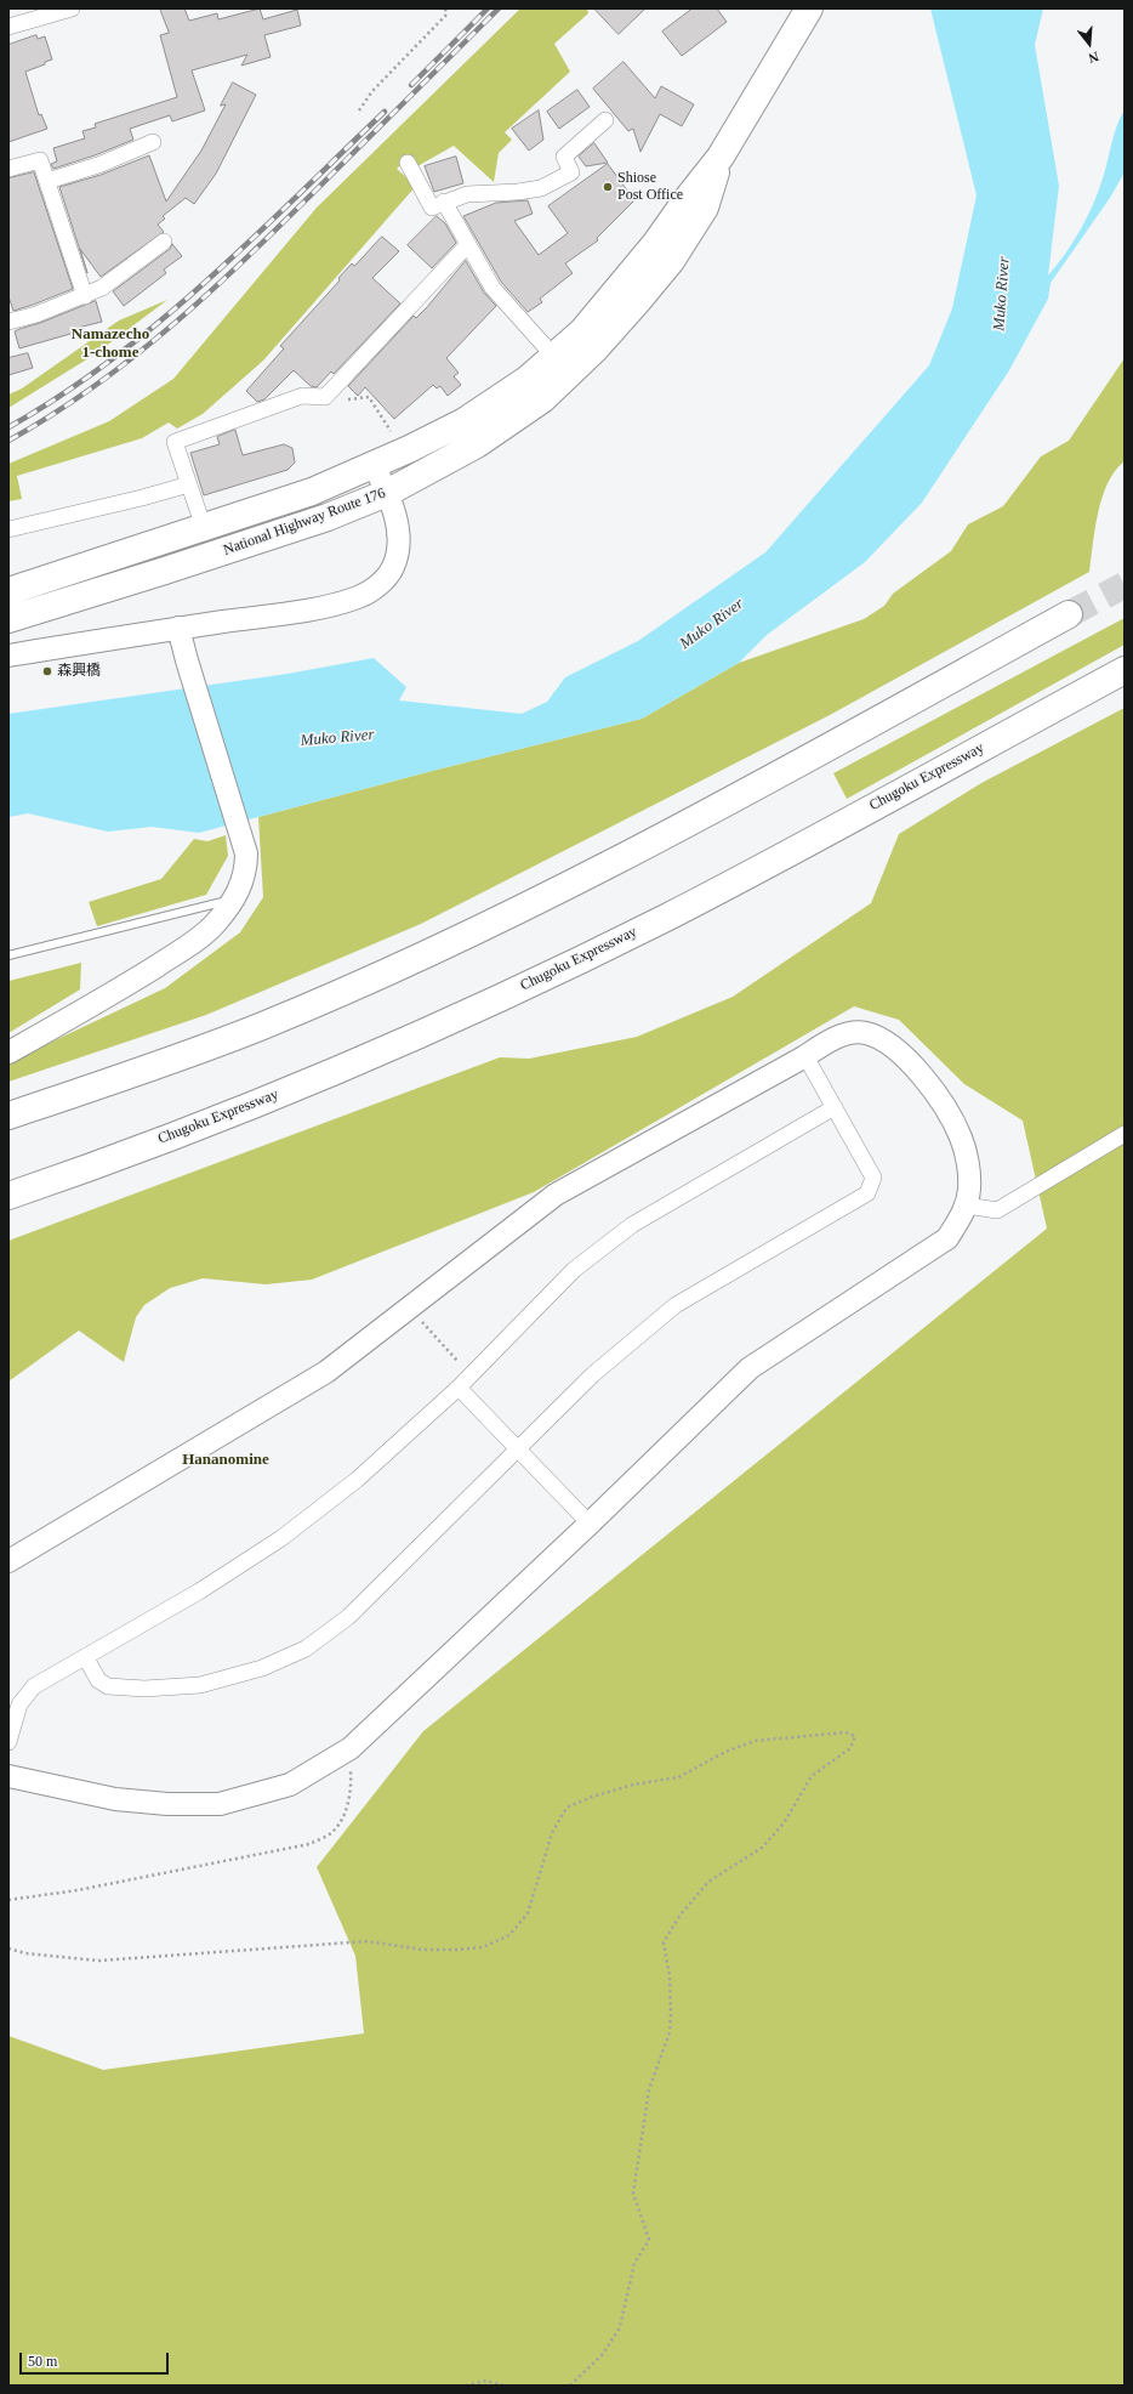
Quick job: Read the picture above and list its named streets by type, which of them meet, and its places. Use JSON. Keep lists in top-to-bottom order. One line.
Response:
{"streets":{"highway":["National Highway Route 176","Chugoku Expressway"]},"districts":["Namazecho 1-chome","Hananomine"],"water":["Muko River"],"places":["Shiose Post Office","森興橋"],"scale_bar":"50 m","north":"bottom"}
